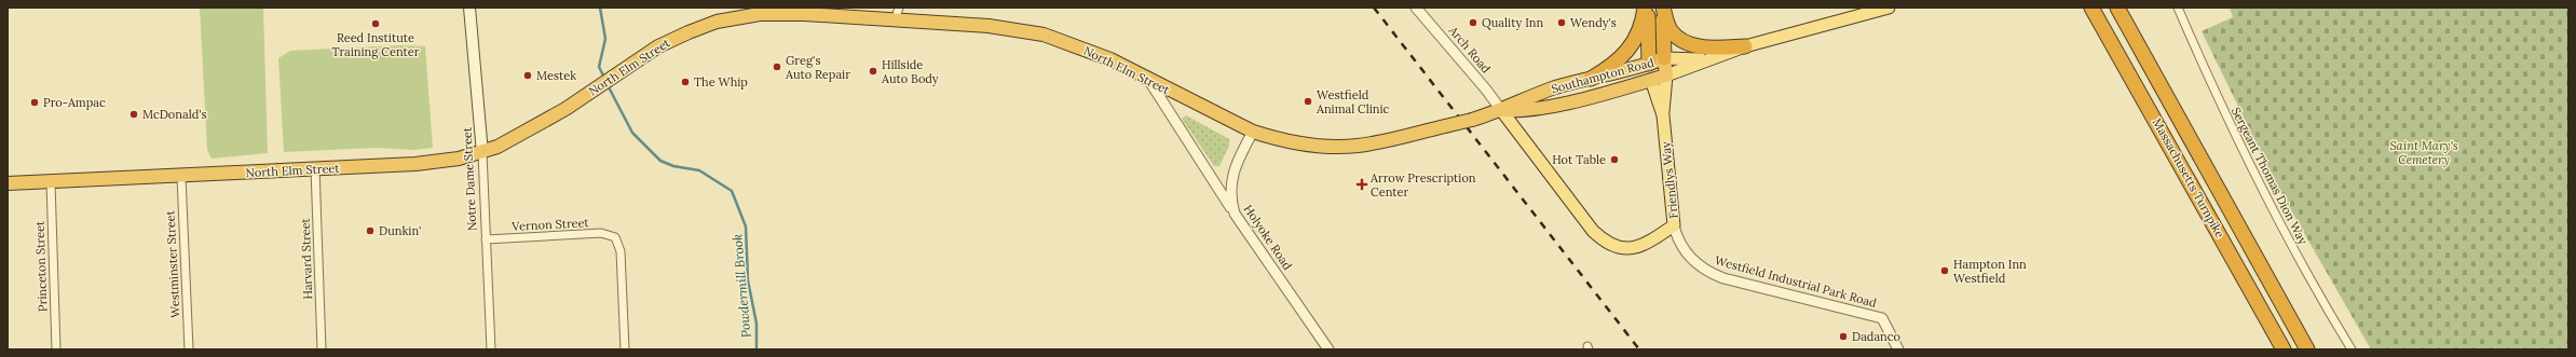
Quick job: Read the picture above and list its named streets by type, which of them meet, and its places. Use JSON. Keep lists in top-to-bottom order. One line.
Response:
{"streets":{"highway":["North Elm Street","Southampton Road","Massachusetts Turnpike","Friendlys Way"],"main road":["Notre Dame Street"],"street":["Arch Road","Sergeant Thomas Dion Way","Vernon Street","Holyoke Road","Harvard Street","Westminster Street","Princeton Street","Westfield Industrial Park Road"]},"crossings":[["Arch Road","Southampton Road"],["North Elm Street","Southampton Road"],["North Elm Street","Notre Dame Street"],["North Elm Street","Holyoke Road"],["North Elm Street","Harvard Street"],["North Elm Street","Westminster Street"],["North Elm Street","Princeton Street"],["Southampton Road","Friendlys Way"],["Notre Dame Street","Vernon Street"],["Friendlys Way","Westfield Industrial Park Road"]],"water":["Powdermill Brook"],"parks":["Saint Mary's Cemetery"],"places":{"other":["Quality Inn","Wendy's","Reed Institute Training Center","Greg's Auto Repair","Hillside Auto Body","Mestek","The Whip","Westfield Animal Clinic","Pro-Ampac","McDonald's","Hot Table","Dunkin'","Hampton Inn Westfield","Dadanco"],"health":["Arrow Prescription Center"]}}
